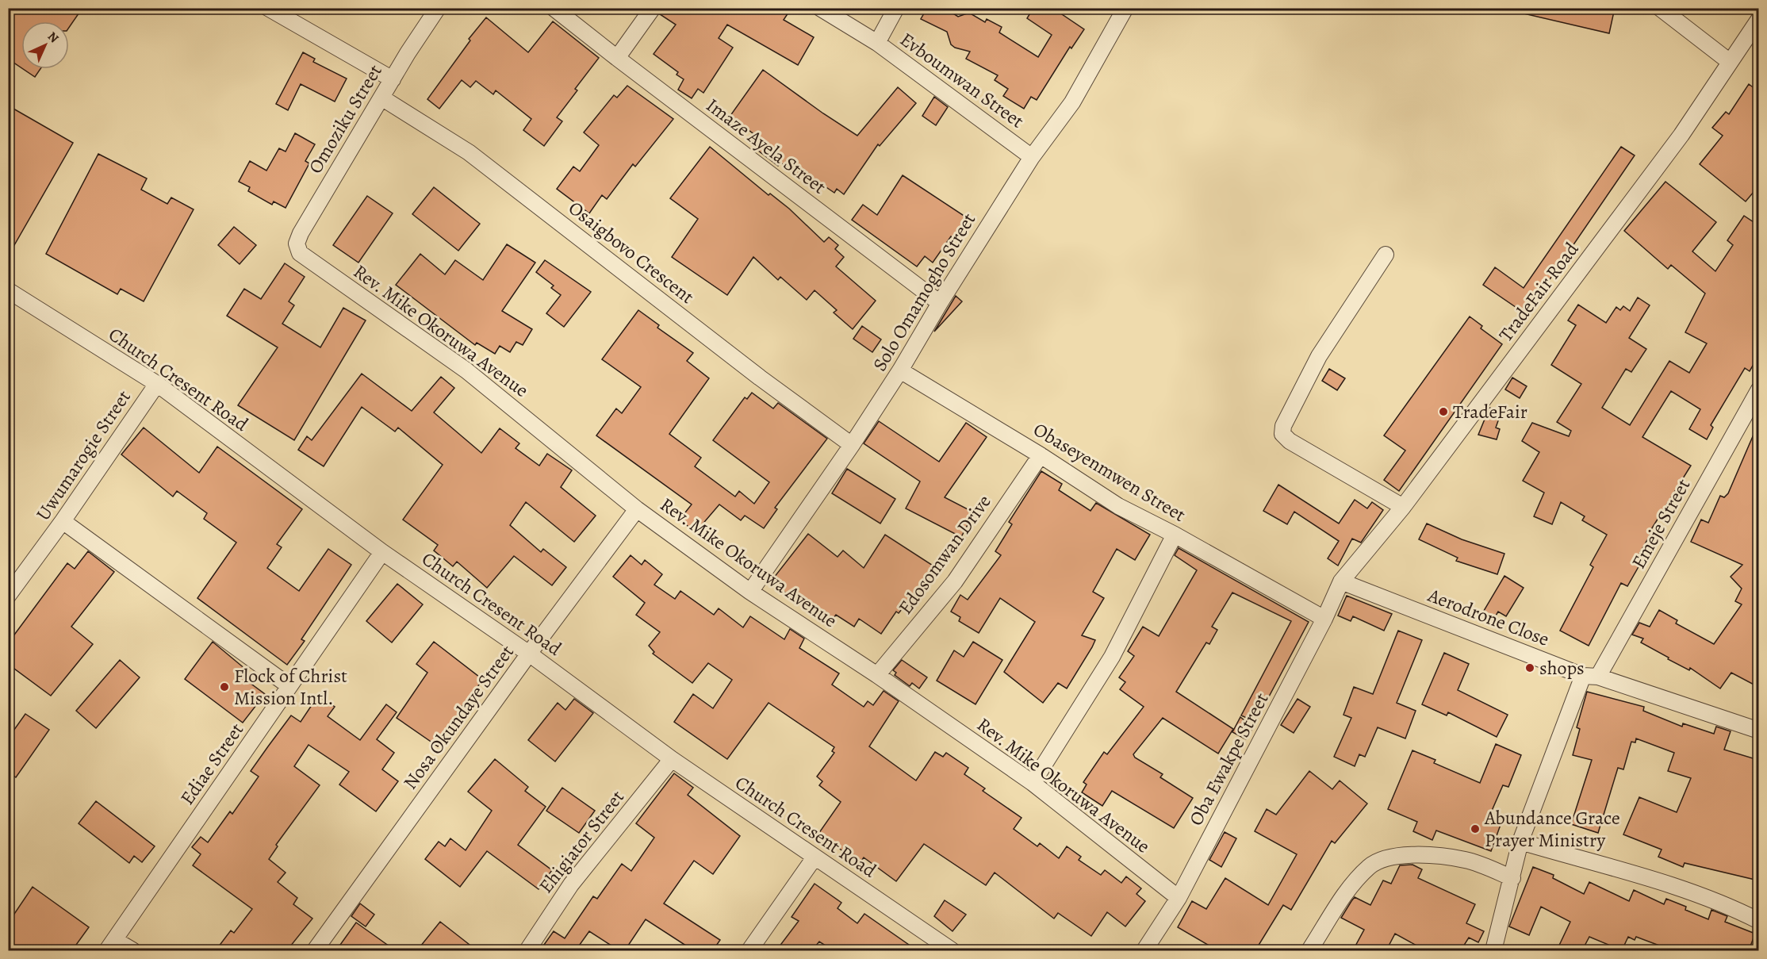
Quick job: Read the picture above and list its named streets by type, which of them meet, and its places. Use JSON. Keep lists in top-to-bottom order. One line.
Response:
{"streets":{"street":["Evboumwan Street","Omoziku Street","Imaze Ayela Street","Osaigbovo Crescent","Solo Omamogho Street","TradeFair Road","Rev. Mike Okoruwa Avenue","Church Cresent Road","Uwumarogie Street","Obaseyenmwen Street","Emeje Street","Edosomwan Drive","Aerodrone Close","Nosa Okundaye Street","Oba Ewakpe Street","Ediae Street","Ehigiator Street"]},"crossings":[["Evboumwan Street","Solo Omamogho Street"],["Omoziku Street","Osaigbovo Crescent"],["Omoziku Street","Rev. Mike Okoruwa Avenue"],["Imaze Ayela Street","Solo Omamogho Street"],["Osaigbovo Crescent","Solo Omamogho Street"],["Solo Omamogho Street","Rev. Mike Okoruwa Avenue"],["Solo Omamogho Street","Obaseyenmwen Street"],["TradeFair Road","Aerodrone Close"],["TradeFair Road","Oba Ewakpe Street"],["Rev. Mike Okoruwa Avenue","Edosomwan Drive"],["Rev. Mike Okoruwa Avenue","Nosa Okundaye Street"],["Rev. Mike Okoruwa Avenue","Oba Ewakpe Street"],["Church Cresent Road","Uwumarogie Street"],["Church Cresent Road","Nosa Okundaye Street"],["Church Cresent Road","Ediae Street"],["Church Cresent Road","Ehigiator Street"],["Obaseyenmwen Street","Edosomwan Drive"],["Obaseyenmwen Street","Oba Ewakpe Street"],["Emeje Street","Aerodrone Close"],["Aerodrone Close","Oba Ewakpe Street"]],"places":["TradeFair","shops","Flock of Christ Mission Intl.","Abundance Grace Prayer Ministry"],"north":"top right"}
